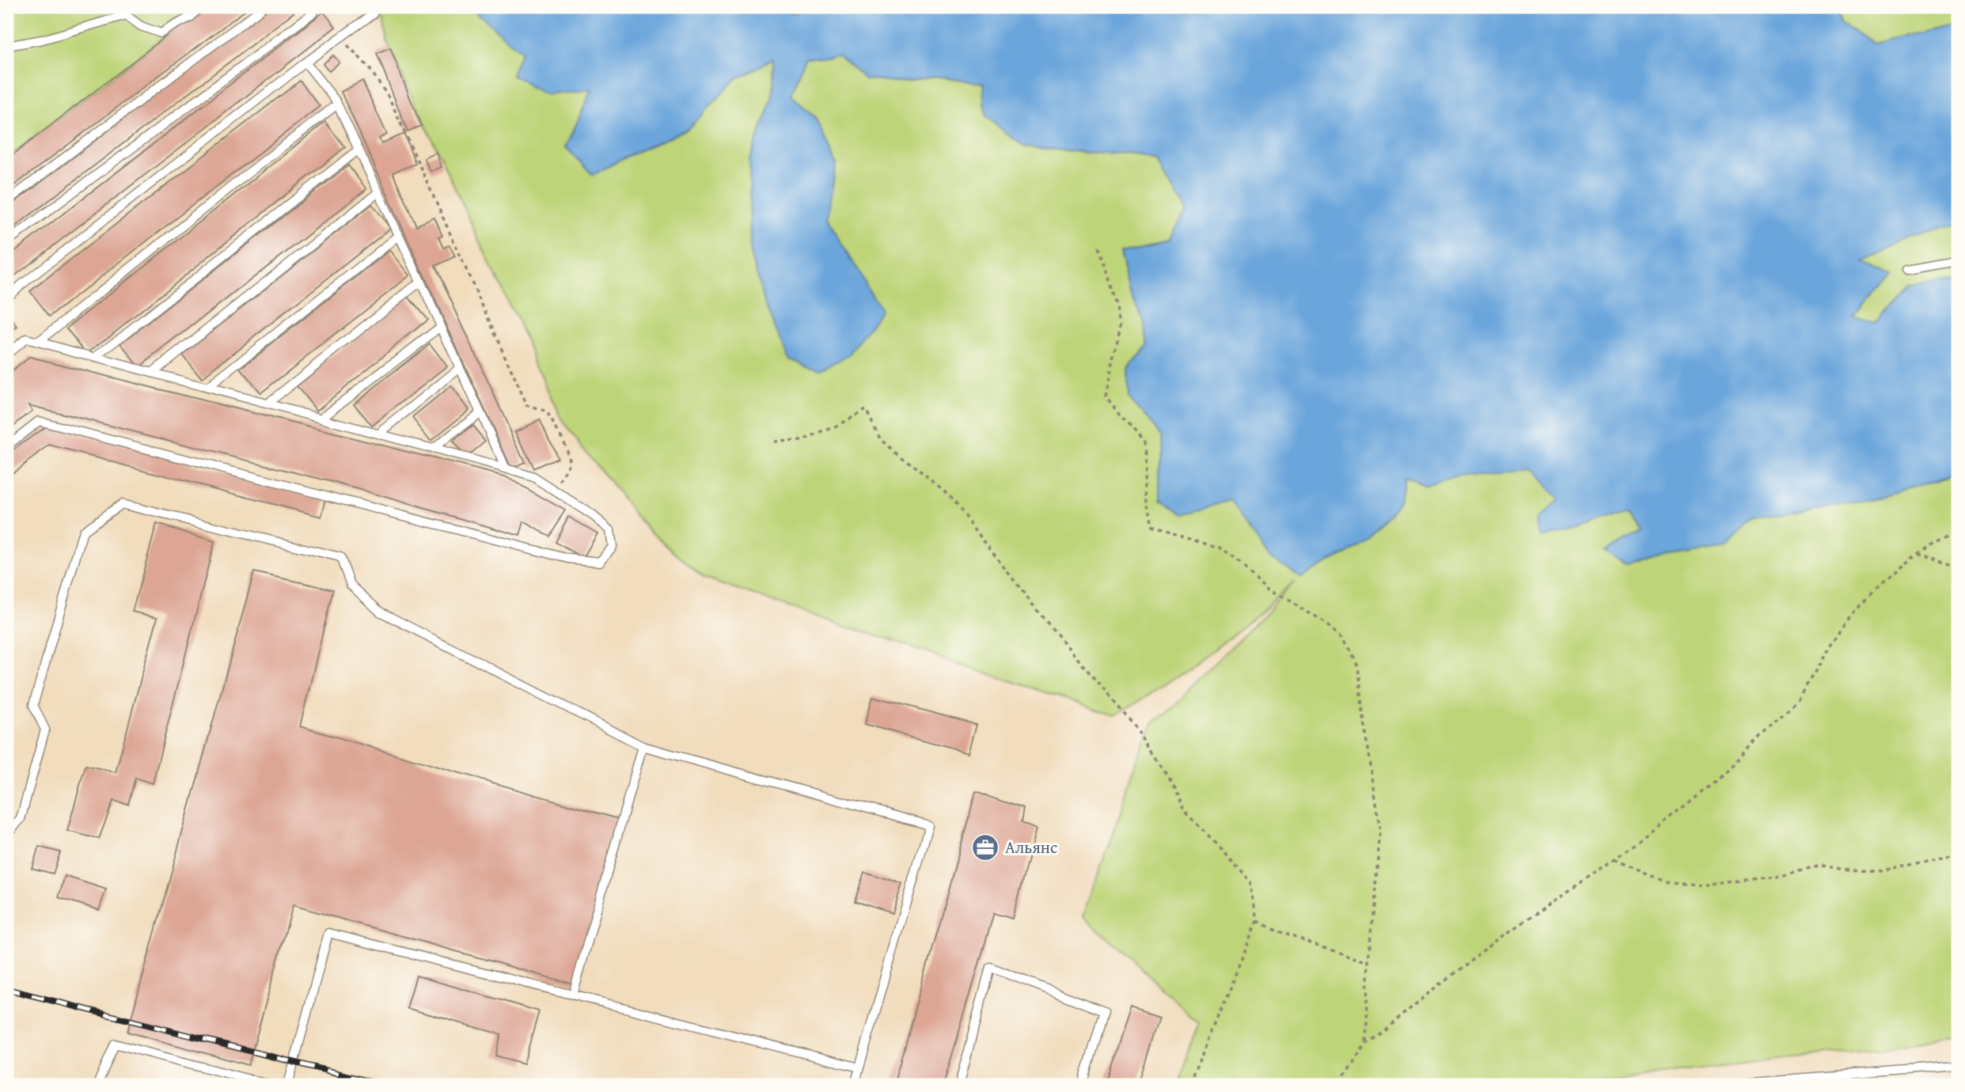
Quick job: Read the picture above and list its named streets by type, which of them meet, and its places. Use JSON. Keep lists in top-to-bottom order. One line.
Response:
{"places":{"office":["Альянс"]}}
